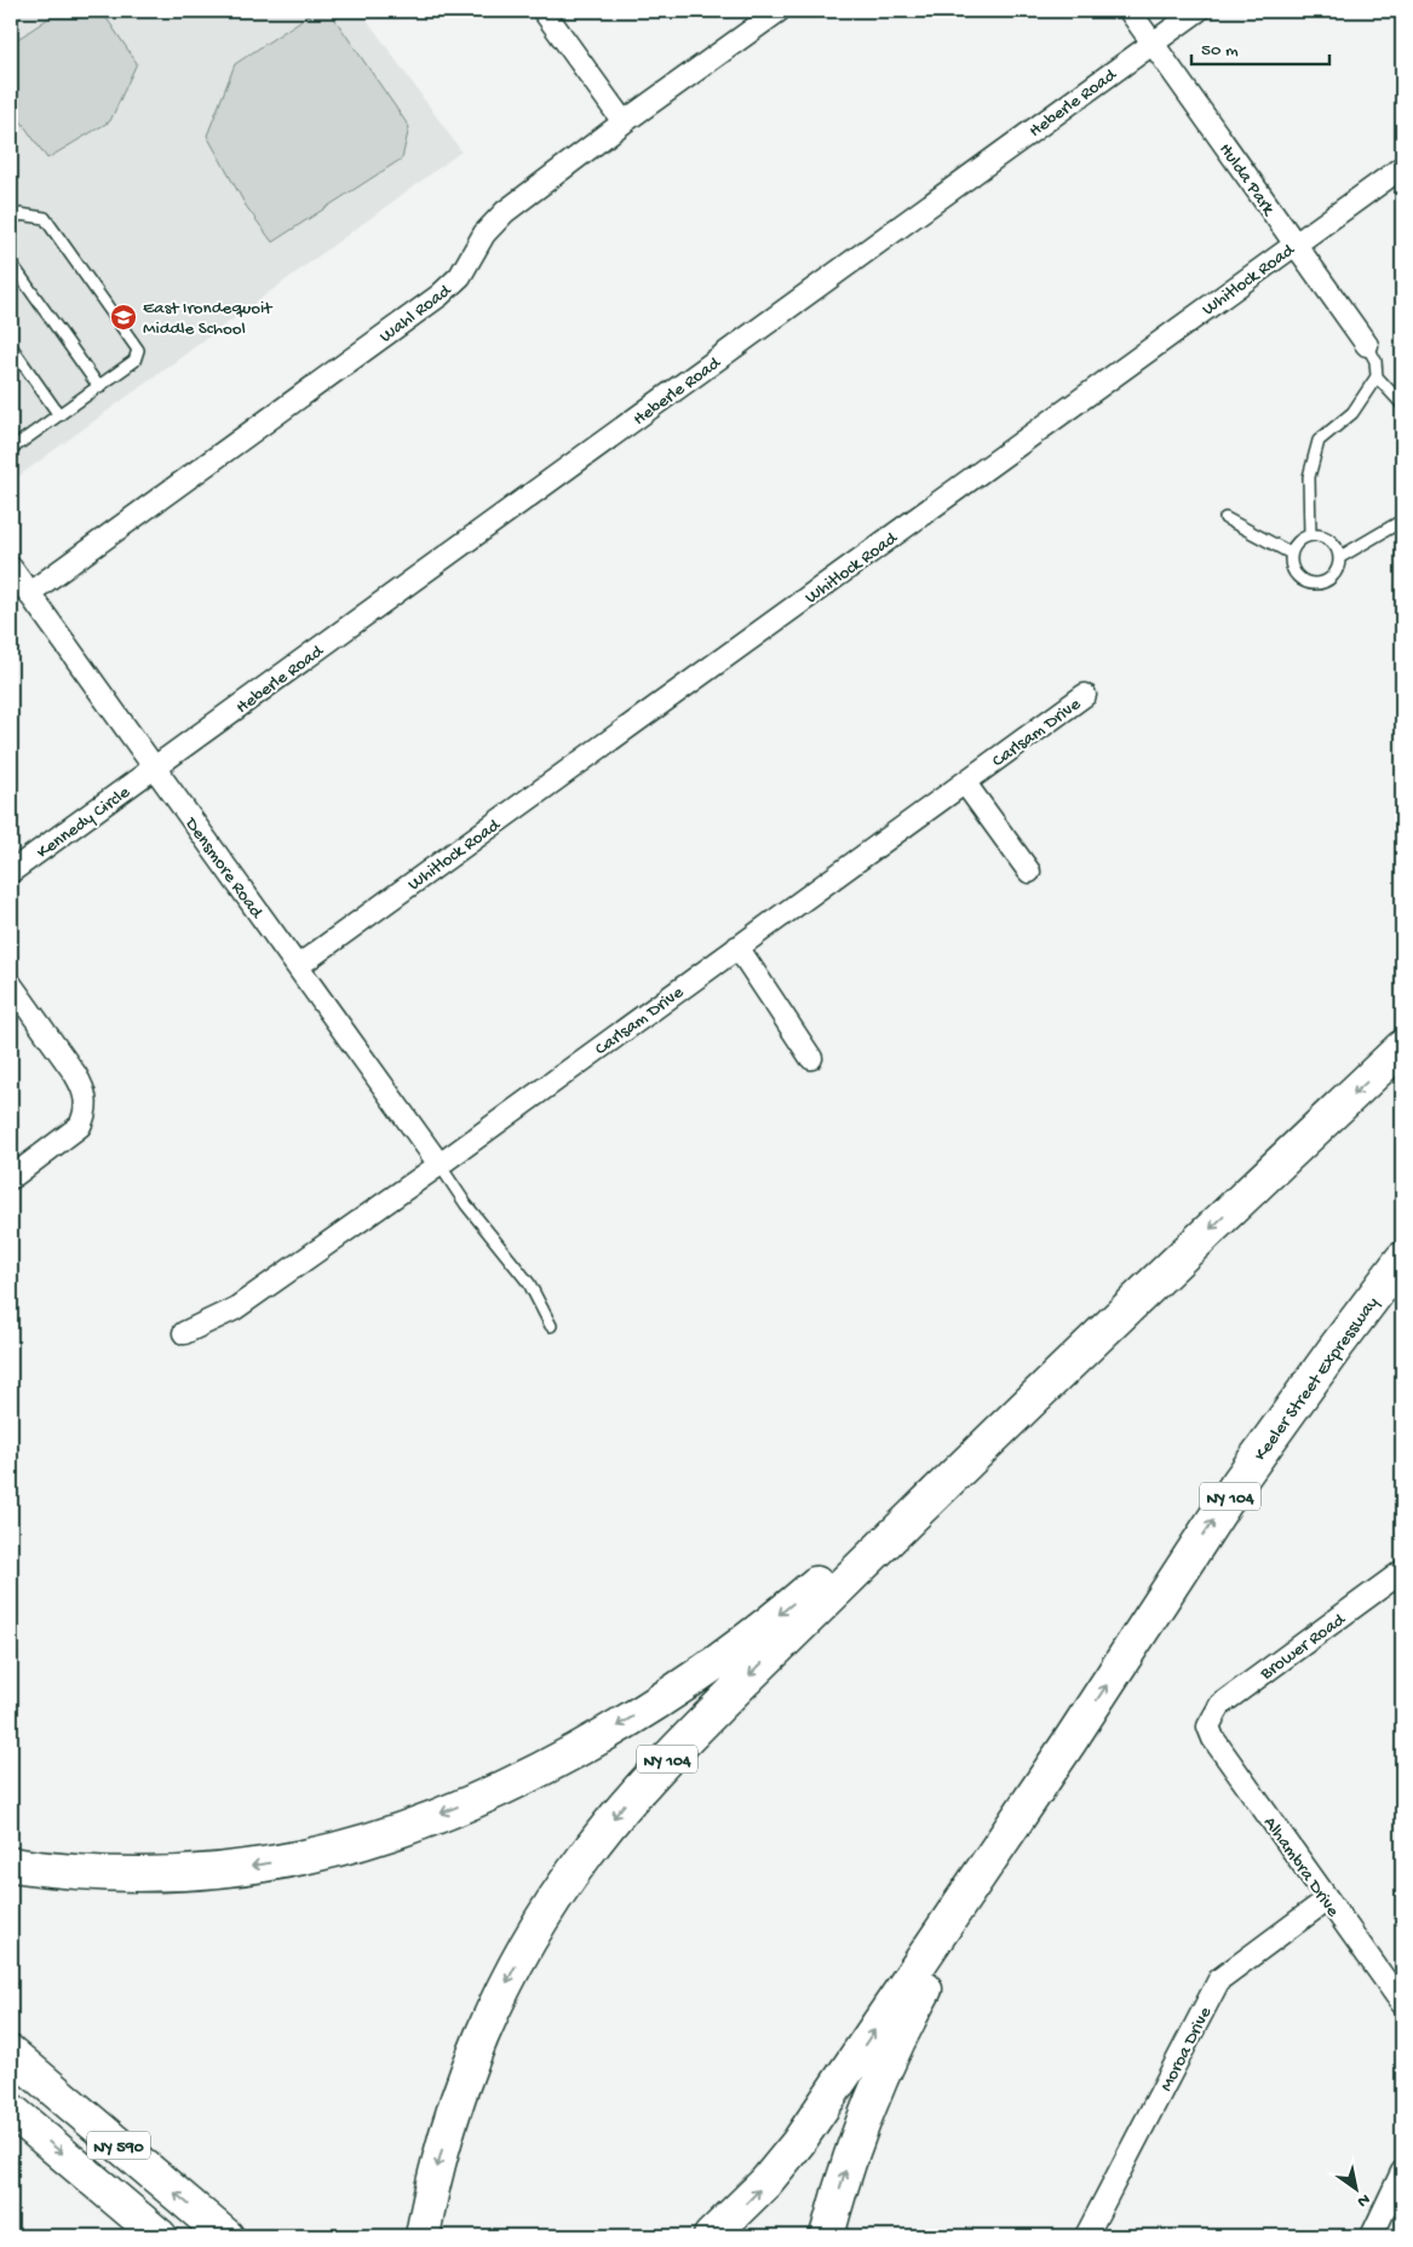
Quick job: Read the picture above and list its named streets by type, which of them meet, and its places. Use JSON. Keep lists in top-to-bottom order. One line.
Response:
{"streets":{"highway":["Keeler Street Expressway","NY 104","NY 590"],"street":["Heberle Road","Hulda Park","Whitlock Road","Wahl Road","Carlsam Drive","Kennedy Circle","Densmore Road","Brower Road","Alhambra Drive","Moroa Drive"]},"crossings":[["Heberle Road","Hulda Park"],["Heberle Road","Kennedy Circle"],["Heberle Road","Densmore Road"],["Hulda Park","Whitlock Road"],["Whitlock Road","Densmore Road"],["Wahl Road","Densmore Road"],["Carlsam Drive","Densmore Road"],["Kennedy Circle","Densmore Road"],["Keeler Street Expressway","NY 104"],["Brower Road","Alhambra Drive"],["Alhambra Drive","Moroa Drive"]],"places":{"school or university":["East Irondequoit Middle School"]},"scale_bar":"50 m","north":"bottom right"}
